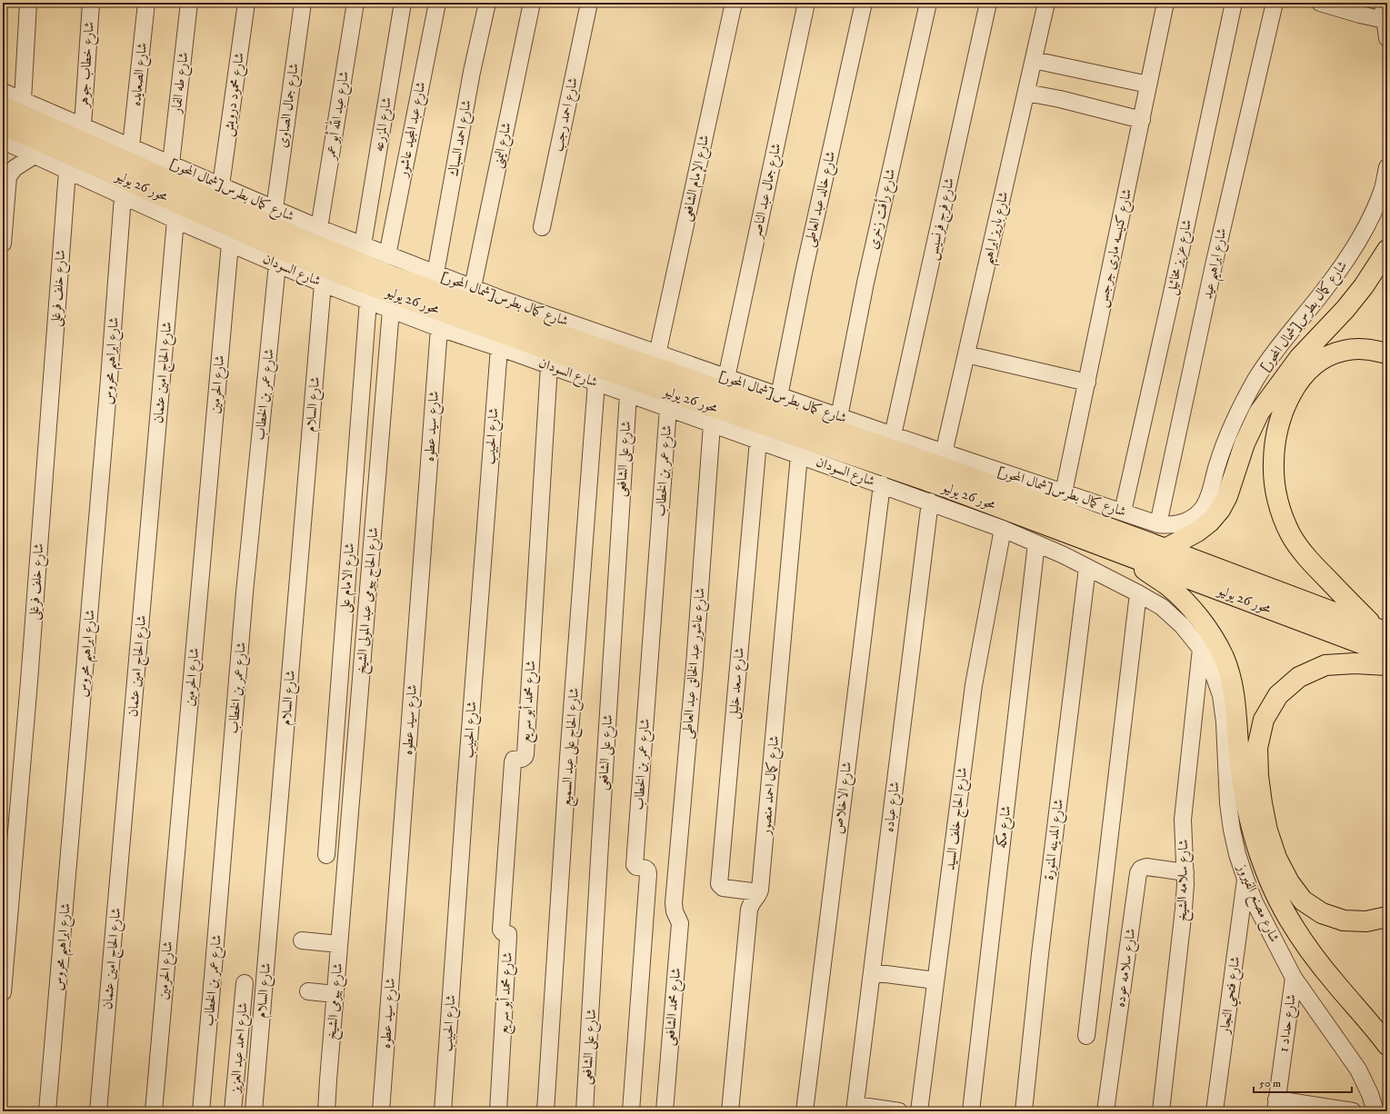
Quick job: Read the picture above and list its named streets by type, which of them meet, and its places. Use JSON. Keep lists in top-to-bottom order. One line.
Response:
{"streets":{"highway":["محور 26 يوليو"],"street":["شارع خطاب جوهر","شارع الصعايده","شارع طه الفار","شارع محمود درويش","شارع جمال الصاوى","شارع احمد رجب","شارع عبد الله أبو عمر","شارع المزرعه","شارع عبد المجيد عاشور","شارع احمد السباك","شارع اليمنى","شارع الإمام الشافعى","شارع كمال بطرس[شمال المحور]","شارع جمال عبد الناصر","شارع خالد عبد العاطى","شارع رأفت زخرى","شارع فرج فرنسيس","شارع باريز ابراهيم","شارع كنيسه مارى جرجس","شارع عزيز مخائيل","شارع ابراهيم عيد","شارع السودان","شارع خلف فرغلى","شارع ابراهيم محروس","شارع الحاج امين عثمان","شارع الحرمين","شارع عمر بن الخطاب","شارع السلام","شارع سيد عطوه","شارع الحبيب","شارع على الشافعى","شارع الامام على","شارع الحاج بيومى عبد المولى الشيخ","شارع عاشور عبد الخالق عبد العاطى","شارع سعد خليل","شارع محمد أبو سريع","شارع الحاج على عبد السميع","شارع كمال احمد منصور","شارع الاخلاص","شارع عباده","شارع الحاج خلف السيد","شارع مكه","شارع المدينه المنورة","شارع سلامه الشيخ","شارع مصنع الفيروز","شارع سلامه عوده","شارع فتحي النجار","شارع بيومى الشيخ","شارع محمد الشافعى","شارع حداد 1","شارع احمد عبد العزيز"]},"crossings":[["شارع خطاب جوهر","شارع كمال بطرس[شمال المحور]"],["شارع الصعايده","شارع كمال بطرس[شمال المحور]"],["شارع طه الفار","شارع كمال بطرس[شمال المحور]"],["شارع محمود درويش","شارع كمال بطرس[شمال المحور]"],["شارع جمال الصاوى","شارع كمال بطرس[شمال المحور]"],["شارع عبد الله أبو عمر","شارع كمال بطرس[شمال المحور]"],["شارع المزرعه","شارع كمال بطرس[شمال المحور]"],["شارع عبد المجيد عاشور","شارع كمال بطرس[شمال المحور]"],["شارع احمد السباك","شارع كمال بطرس[شمال المحور]"],["شارع اليمنى","شارع كمال بطرس[شمال المحور]"],["شارع الإمام الشافعى","شارع كمال بطرس[شمال المحور]"],["شارع كمال بطرس[شمال المحور]","شارع جمال عبد الناصر"],["شارع كمال بطرس[شمال المحور]","شارع خالد عبد العاطى"],["شارع كمال بطرس[شمال المحور]","شارع رأفت زخرى"],["شارع كمال بطرس[شمال المحور]","شارع فرج فرنسيس"],["شارع كمال بطرس[شمال المحور]","شارع باريز ابراهيم"],["شارع كمال بطرس[شمال المحور]","شارع كنيسه مارى جرجس"],["شارع كمال بطرس[شمال المحور]","شارع عزيز مخائيل"],["شارع كمال بطرس[شمال المحور]","شارع ابراهيم عيد"],["شارع السودان","شارع خلف فرغلى"],["شارع السودان","شارع ابراهيم محروس"],["شارع السودان","شارع الحاج امين عثمان"],["شارع السودان","شارع الحرمين"],["شارع السودان","شارع عمر بن الخطاب"],["شارع السودان","شارع السلام"],["شارع السودان","شارع سيد عطوه"],["شارع السودان","شارع الحبيب"],["شارع السودان","شارع على الشافعى"],["شارع السودان","شارع الامام على"],["شارع السودان","شارع الحاج بيومى عبد المولى الشيخ"],["شارع السودان","شارع عاشور عبد الخالق عبد العاطى"],["شارع السودان","شارع سعد خليل"],["شارع السودان","شارع محمد أبو سريع"],["شارع السودان","شارع الحاج على عبد السميع"],["شارع السودان","شارع كمال احمد منصور"],["شارع السودان","شارع الاخلاص"],["شارع السودان","شارع عباده"],["شارع السودان","شارع الحاج خلف السيد"],["شارع السودان","شارع مكه"],["شارع السودان","شارع المدينه المنورة"],["شارع السودان","شارع مصنع الفيروز"],["شارع الحاج بيومى عبد المولى الشيخ","شارع بيومى الشيخ"],["شارع عاشور عبد الخالق عبد العاطى","شارع محمد الشافعى"],["شارع سعد خليل","شارع كمال احمد منصور"],["شارع سلامه الشيخ","شارع مصنع الفيروز"],["شارع سلامه الشيخ","شارع سلامه عوده"],["شارع مصنع الفيروز","شارع فتحي النجار"],["شارع مصنع الفيروز","شارع حداد 1"]],"scale_bar":"50 m"}
